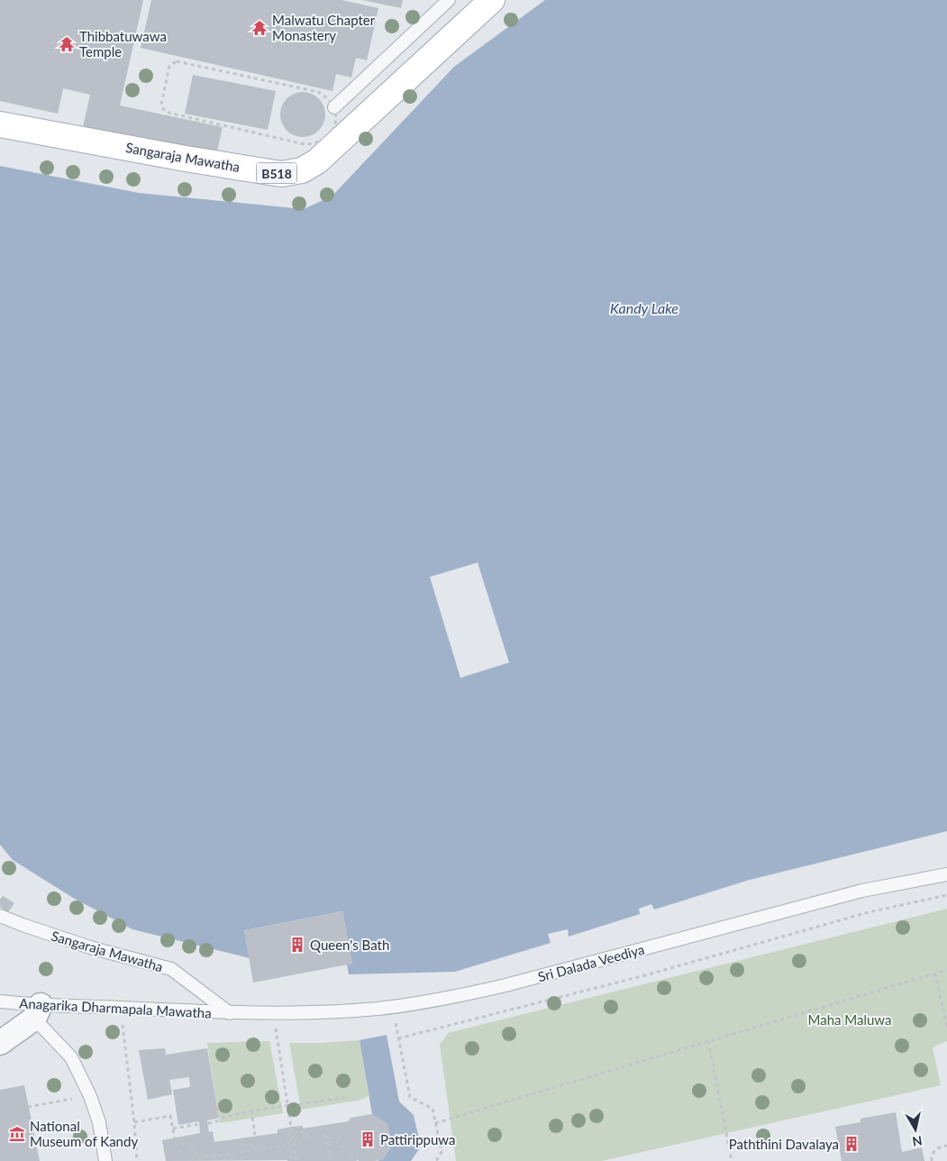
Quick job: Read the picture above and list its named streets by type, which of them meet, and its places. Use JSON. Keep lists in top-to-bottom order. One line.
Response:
{"streets":{"main road":["Sangaraja Mawatha","B518"],"lane":["Sri Dalada Veediya","Anagarika Dharmapala Mawatha"]},"crossings":[["Sangaraja Mawatha","Sri Dalada Veediya"],["Sangaraja Mawatha","Anagarika Dharmapala Mawatha"],["Sri Dalada Veediya","Anagarika Dharmapala Mawatha"]],"water":["Kandy Lake"],"parks":["Maha Maluwa"],"places":{"temple":["Malwatu Chapter Monastery","Thibbatuwawa Temple"],"building":["Queen's Bath","Pattirippuwa","Paththini Davalaya"],"museum":["National Museum of Kandy"]},"north":"bottom"}
